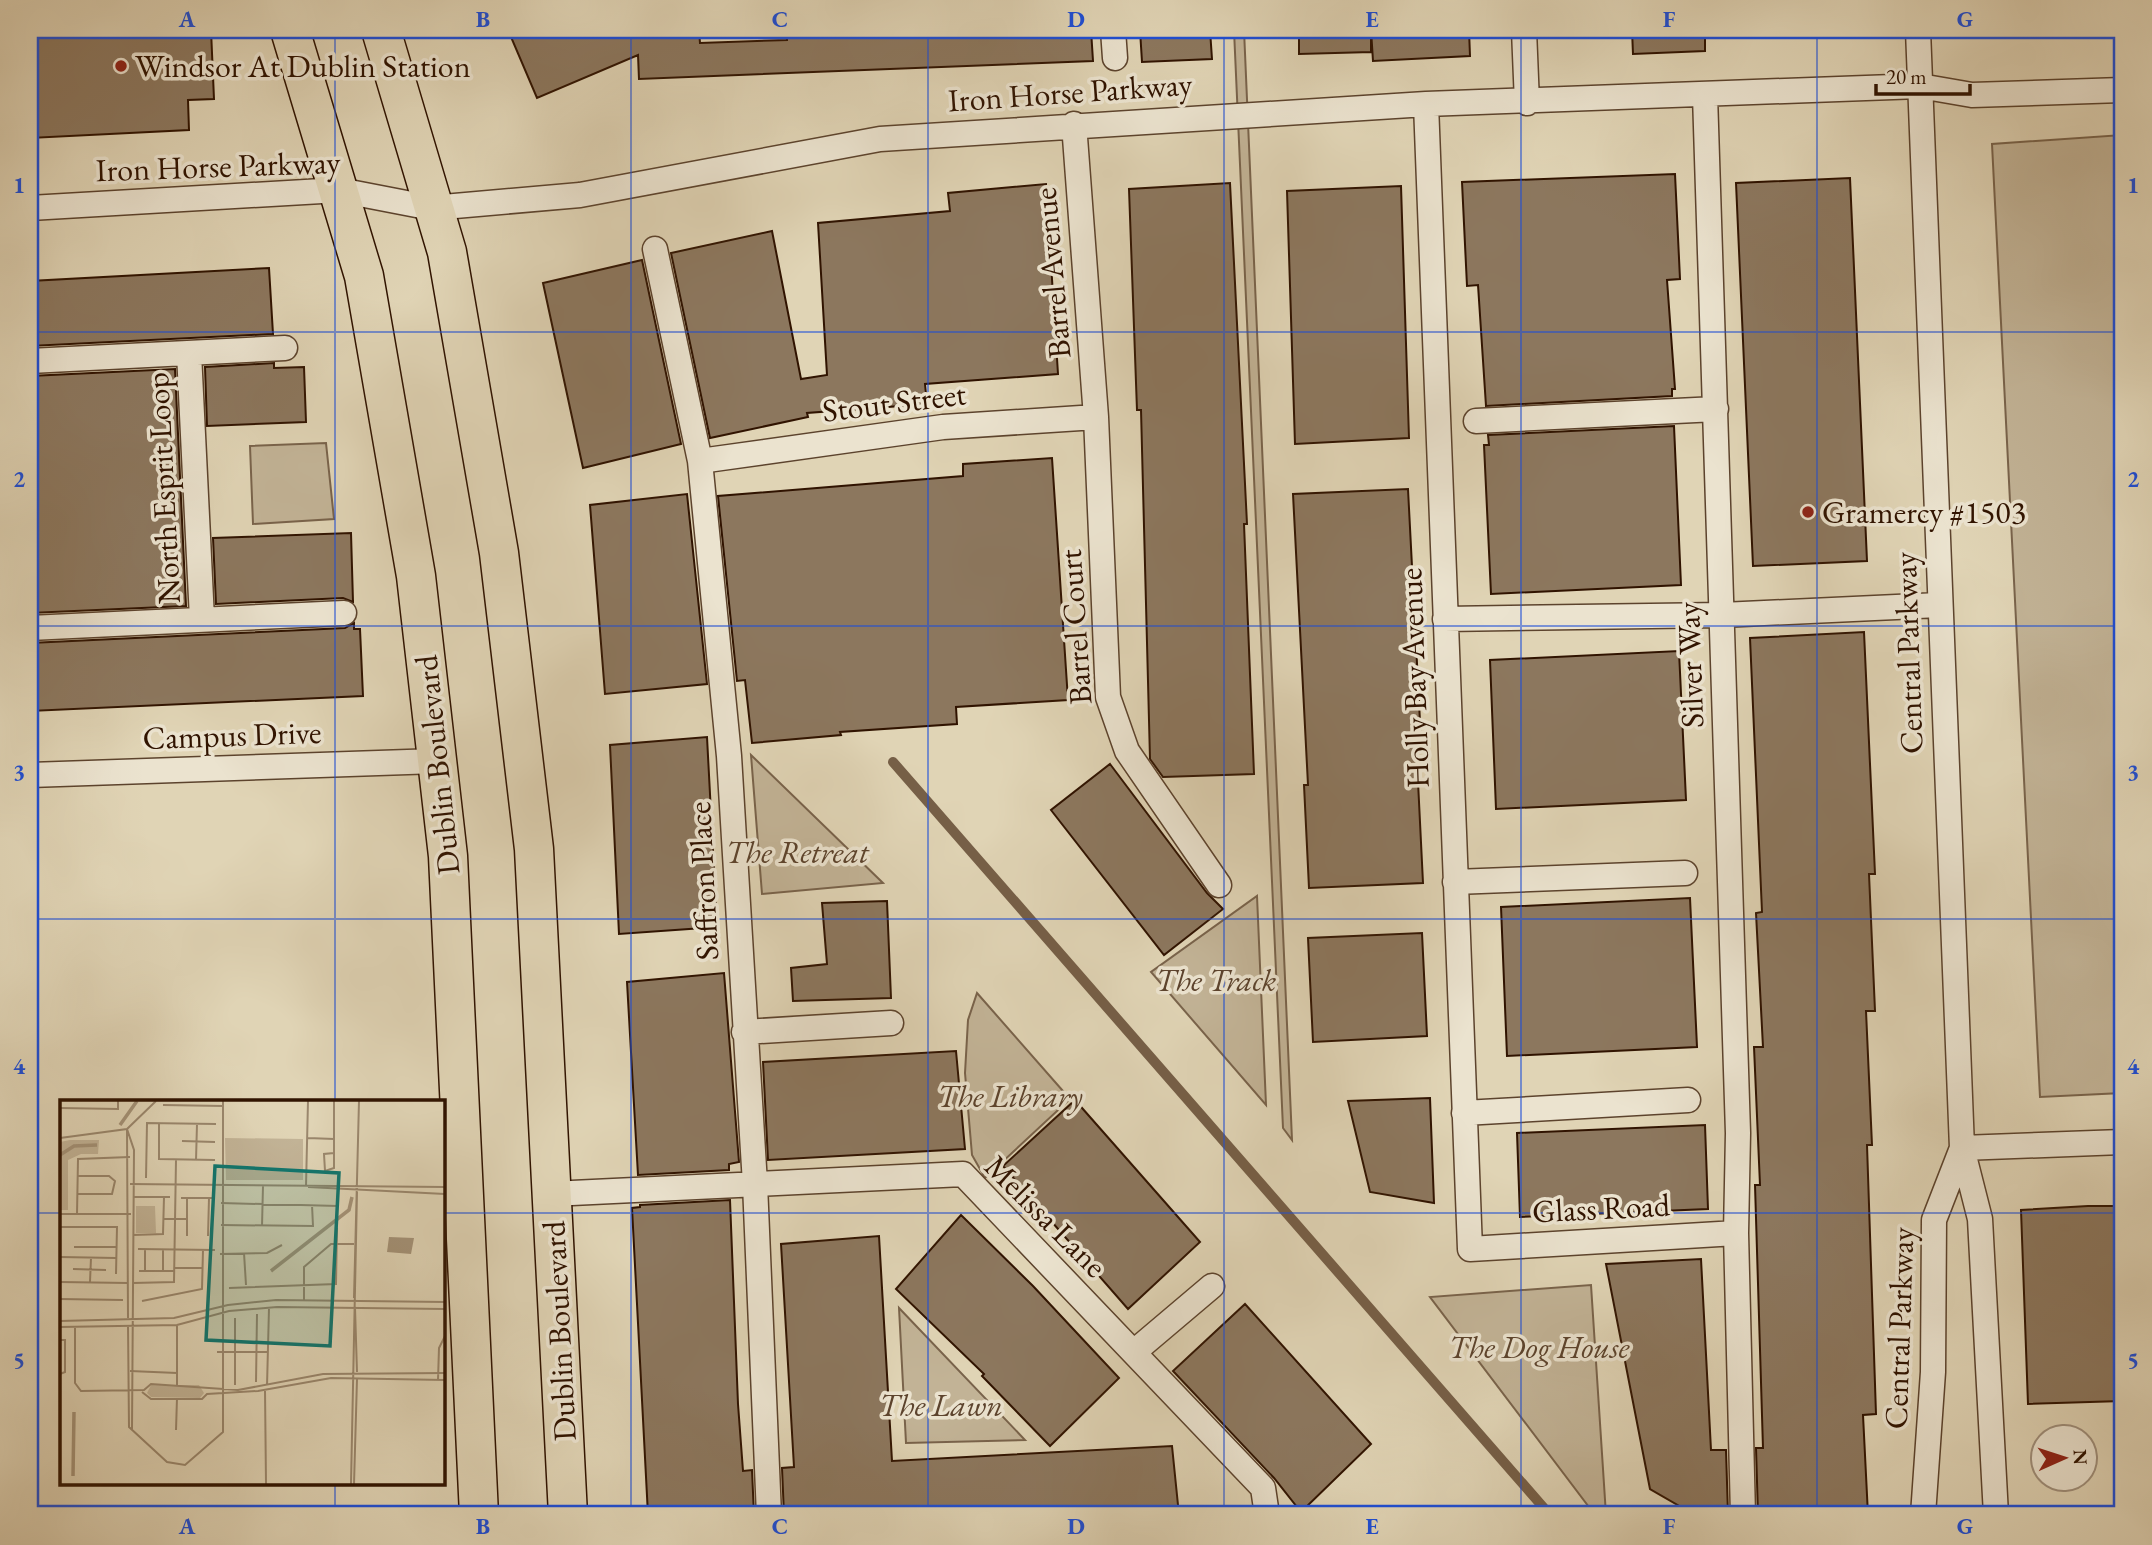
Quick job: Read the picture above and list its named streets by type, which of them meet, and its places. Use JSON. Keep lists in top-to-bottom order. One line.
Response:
{"streets":{"main road":["Dublin Boulevard"],"street":["Iron Horse Parkway","Barrel Avenue","Stout Street","North Esprit Loop","Barrel Court","Central Parkway","Silver Way","Holly Bay Avenue","Campus Drive","Saffron Place","Glass Road","Melissa Lane"]},"crossings":[["Iron Horse Parkway","Barrel Avenue"],["Iron Horse Parkway","Central Parkway"],["Iron Horse Parkway","Silver Way"],["Iron Horse Parkway","Holly Bay Avenue"],["Iron Horse Parkway","Dublin Boulevard"],["Barrel Avenue","Stout Street"],["Barrel Avenue","Barrel Court"],["Stout Street","Barrel Court"],["Stout Street","Saffron Place"],["Silver Way","Glass Road"],["Holly Bay Avenue","Glass Road"],["Campus Drive","Dublin Boulevard"],["Dublin Boulevard","Melissa Lane"],["Saffron Place","Melissa Lane"]],"parks":["The Retreat","The Track","The Library","The Dog House","The Lawn"],"places":["Windsor At Dublin Station","Gramercy #1503"],"scale_bar":"20 m","north":"right","grid":{"columns":["A","B","C","D","E","F","G"],"rows":["1","2","3","4","5"]}}
